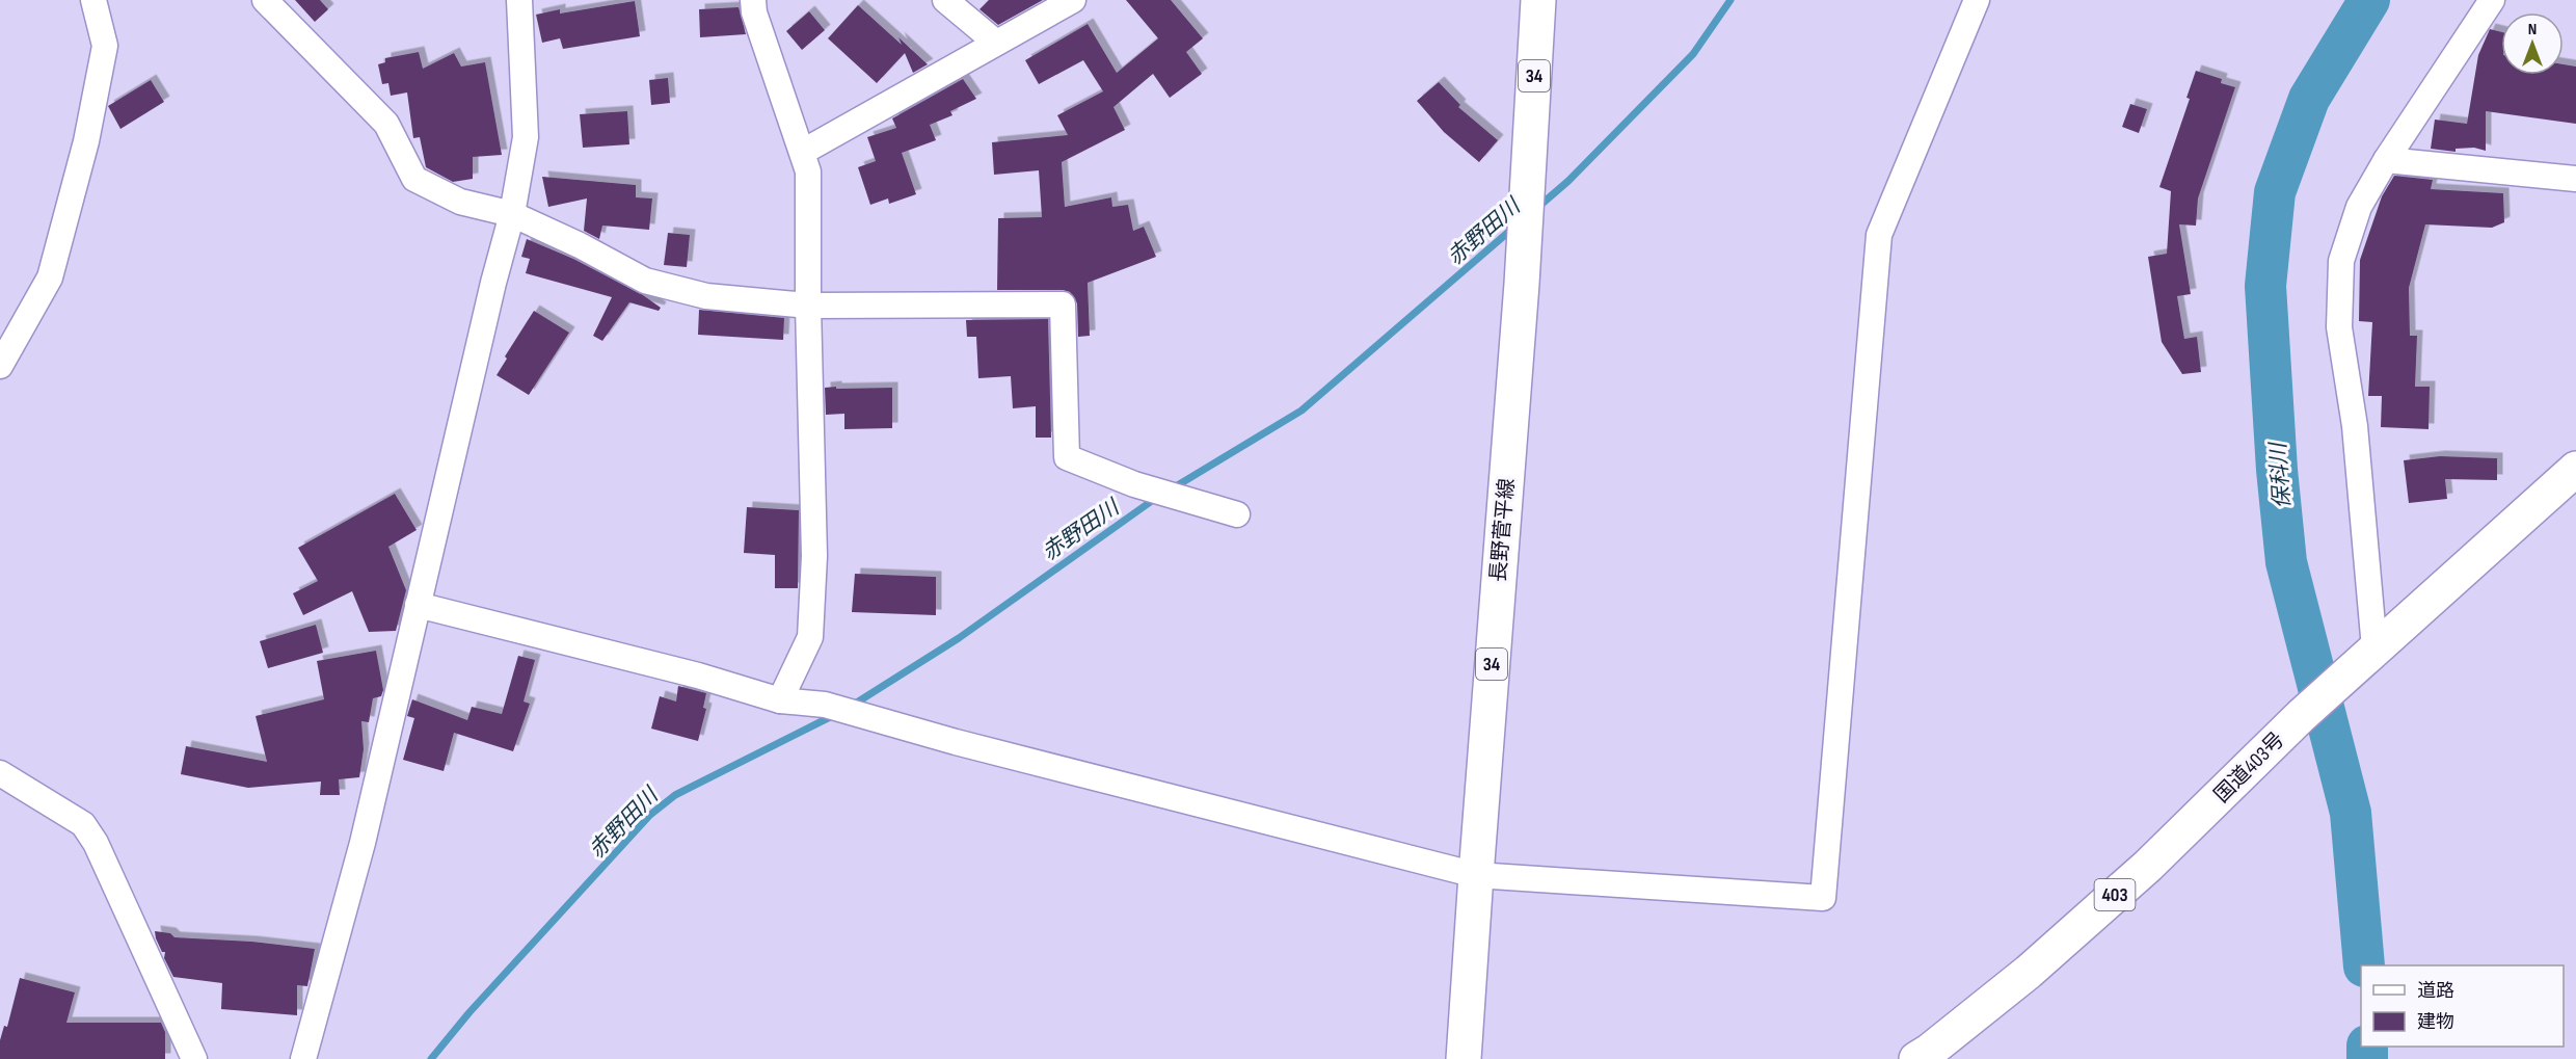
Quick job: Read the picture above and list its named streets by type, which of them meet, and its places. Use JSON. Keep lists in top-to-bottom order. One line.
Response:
{"streets":{"main road":["34","長野菅平線","国道403号","403"]},"water":["赤野田川","保科川"],"legend":["道路","建物"],"north":"top"}
